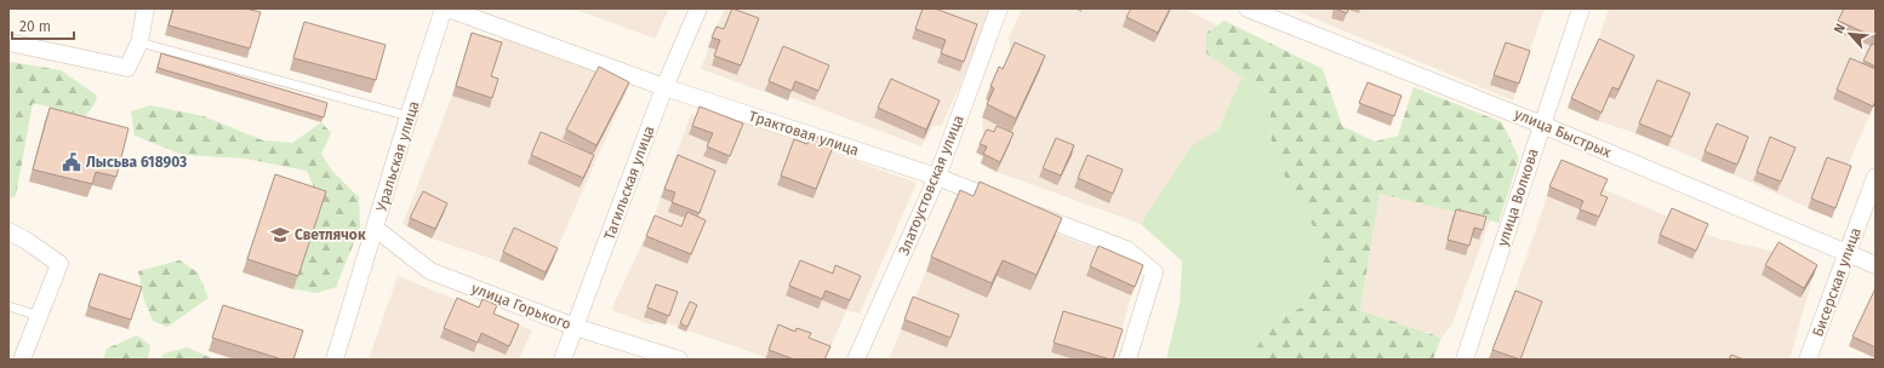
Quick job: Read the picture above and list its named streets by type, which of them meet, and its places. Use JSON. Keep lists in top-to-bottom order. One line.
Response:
{"streets":{"street":["Трактовая улица","улица Быстрых","Уральская улица","Тагильская улица","Златоустовская улица","улица Волкова","Бисерская улица","улица Горького"]},"crossings":[["Трактовая улица","Уральская улица"],["Трактовая улица","Тагильская улица"],["Трактовая улица","Златоустовская улица"],["улица Быстрых","улица Волкова"],["улица Быстрых","Бисерская улица"],["Уральская улица","улица Горького"],["Тагильская улица","улица Горького"]],"places":{"public building":["Лысьва 618903"],"school or university":["Светлячок"]},"scale_bar":"20 m","north":"top left"}
